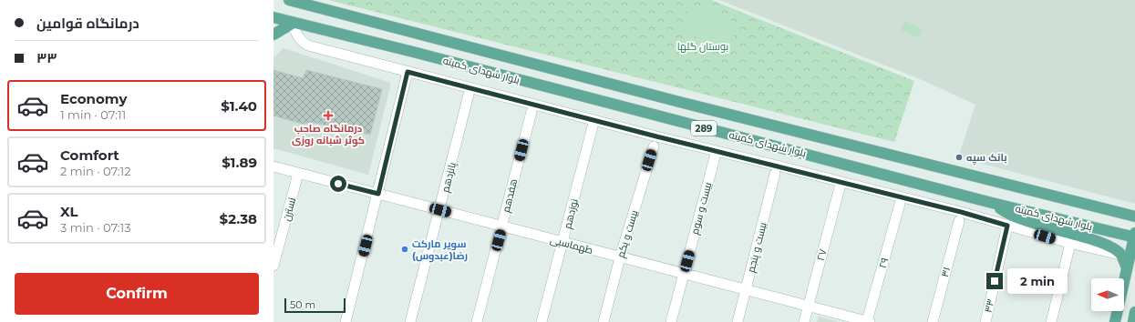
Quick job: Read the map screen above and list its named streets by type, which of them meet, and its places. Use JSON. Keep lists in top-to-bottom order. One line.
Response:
{"streets":{"main road":["بلوار شهدای کمیته","289"],"street":["پانزدهم","هفدهم","بیست و سوم","نسترن","نوزدهم","بیست و یکم","طهماسبی","بیست و پنجم","۲۷","۲۹","۳۱","۳۳"]},"crossings":[["پانزدهم","طهماسبی"],["هفدهم","طهماسبی"],["بیست و سوم","طهماسبی"],["نسترن","طهماسبی"],["نوزدهم","طهماسبی"],["بیست و یکم","طهماسبی"],["طهماسبی","بیست و پنجم"],["طهماسبی","۲۷"],["طهماسبی","۲۹"]],"parks":["بوستان گلها"],"places":{"health":["درمانگاه صاحب کوثر شبانه روزی"],"other":["بانک سپه","سوپر مارکت رضا(عبدوس)"]},"scale_bar":"50 m","north":"left","page":{"banner":["درمانگاه قوامین","۳۳"],"list":[{"name":"Economy","note":"1 min · 07:11","value":"$1.40"},{"name":"Comfort","note":"2 min · 07:12","value":"$1.89"},{"name":"XL","note":"3 min · 07:13","value":"$2.38"}],"buttons":"Confirm","bubble":"2 min","scale":"50 m"}}
